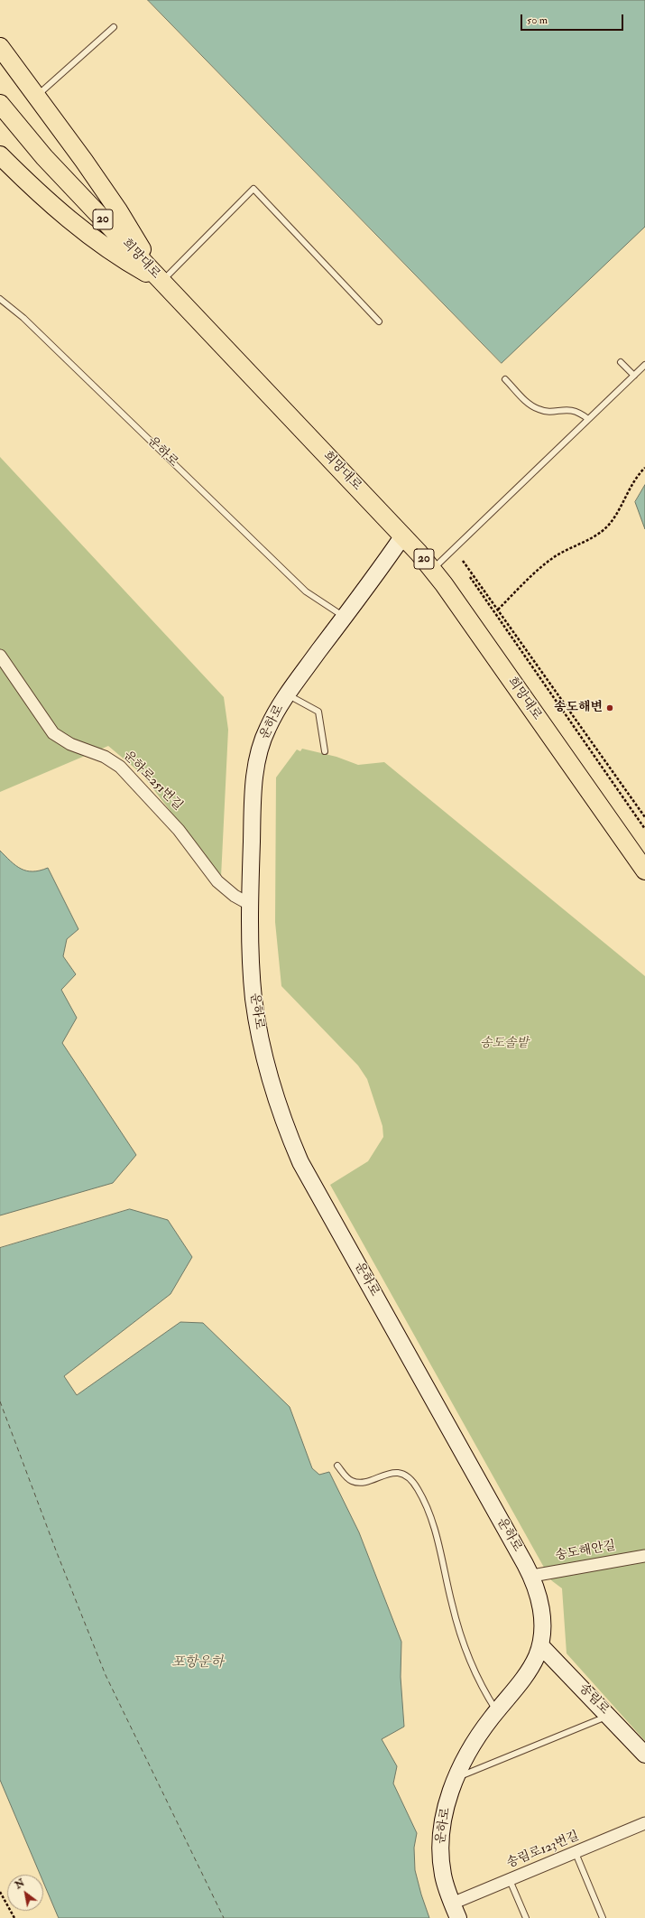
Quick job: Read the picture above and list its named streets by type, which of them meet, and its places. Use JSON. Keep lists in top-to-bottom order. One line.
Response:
{"streets":{"main road":["20","희망대로"],"street":["운하로","운하로251번길","송도해안길","송림로","송림로123번길"]},"crossings":[["희망대로","운하로"],["운하로","운하로251번길"],["운하로","송도해안길"],["운하로","송림로"],["운하로","송림로123번길"]],"water":["포항운하"],"parks":["송도솔밭"],"places":["송도해변"],"scale_bar":"50 m","north":"top left"}
